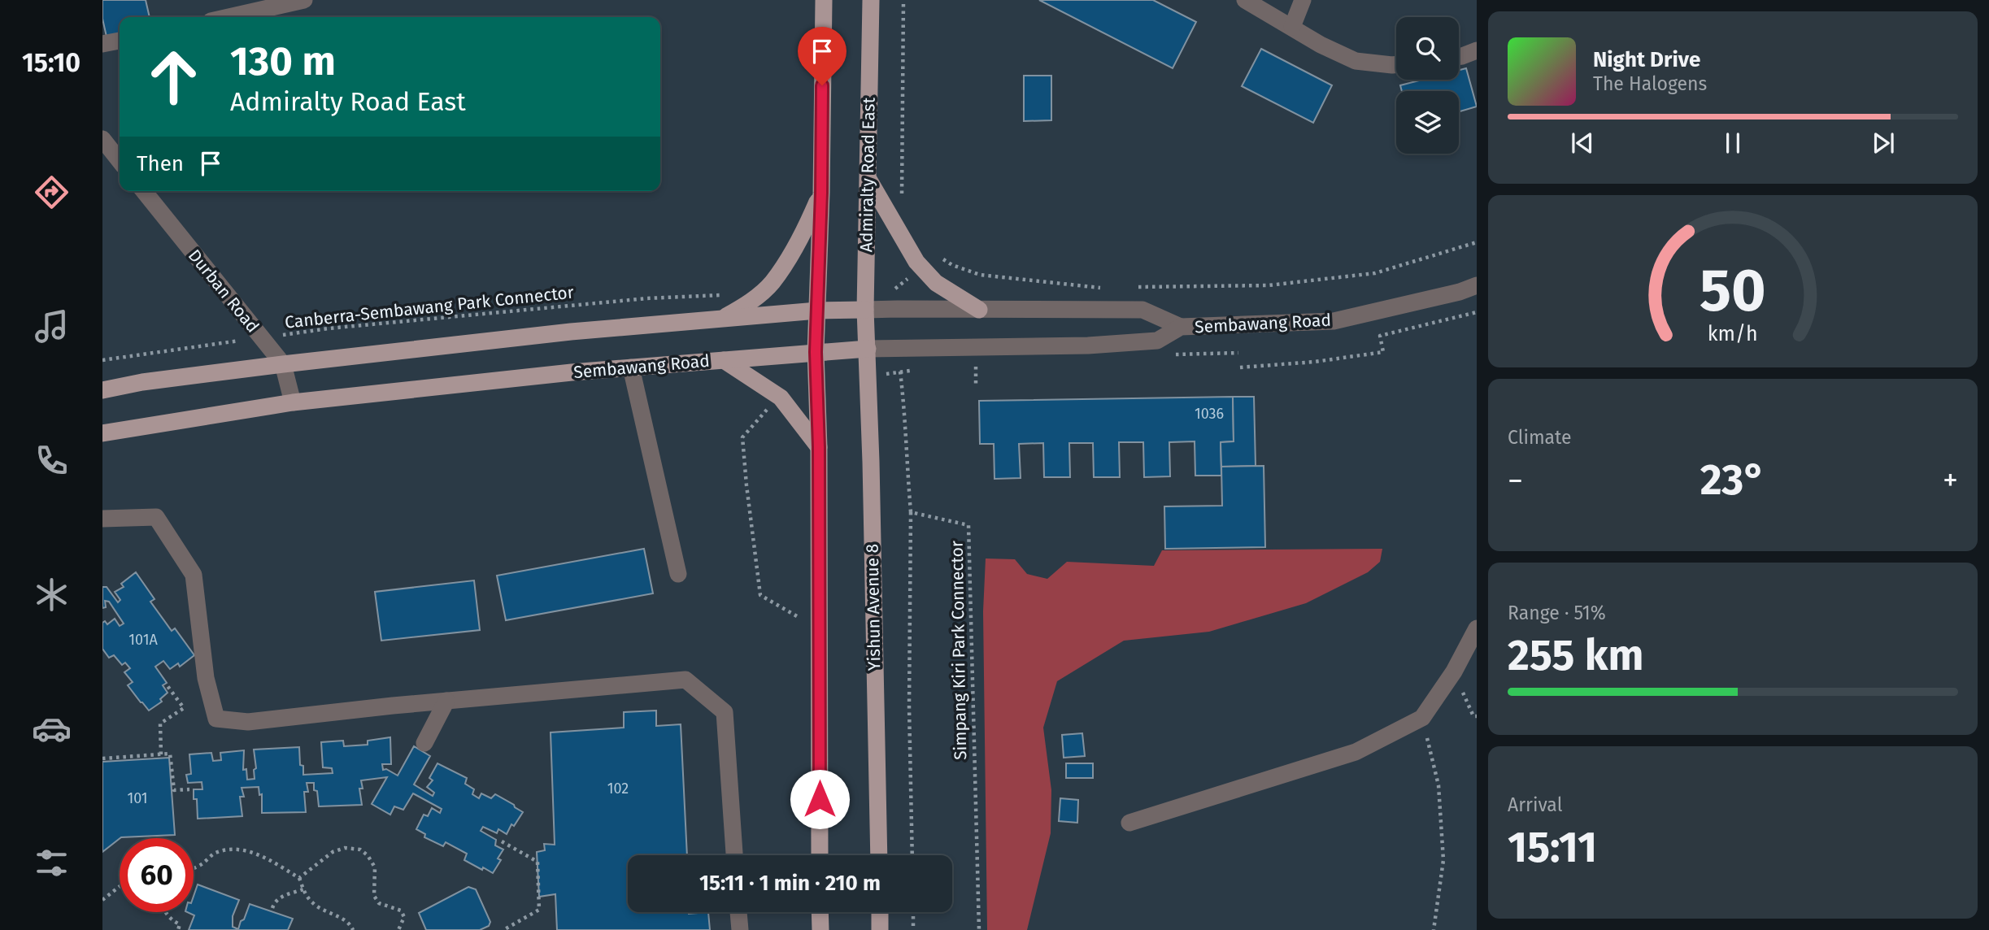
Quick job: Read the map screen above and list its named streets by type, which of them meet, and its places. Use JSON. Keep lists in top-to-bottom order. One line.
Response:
{"streets":{"main road":["Admiralty Road East","Sembawang Road","Yishun Avenue 8"],"street":["Durban Road"],"path":["Canberra-Sembawang Park Connector","Simpang Kiri Park Connector"]},"crossings":[["Admiralty Road East","Sembawang Road"],["Admiralty Road East","Yishun Avenue 8"],["Durban Road","Canberra-Sembawang Park Connector"],["Durban Road","Sembawang Road"],["Sembawang Road","Yishun Avenue 8"]],"house_numbers":["1036","101A","102","101"],"page":{"tabs":"15:10","turn":["130 m","Admiralty Road East"],"song":["Night Drive","The Halogens"],"then":"Then","tile":["Climate",["Range · 51%","255 km"],["Arrival","15:11"]],"heat":["−","23°","+"],"limit":"60","trip":"15:11 · 1 min · 210 m","gauge":["50","km/h"]}}
